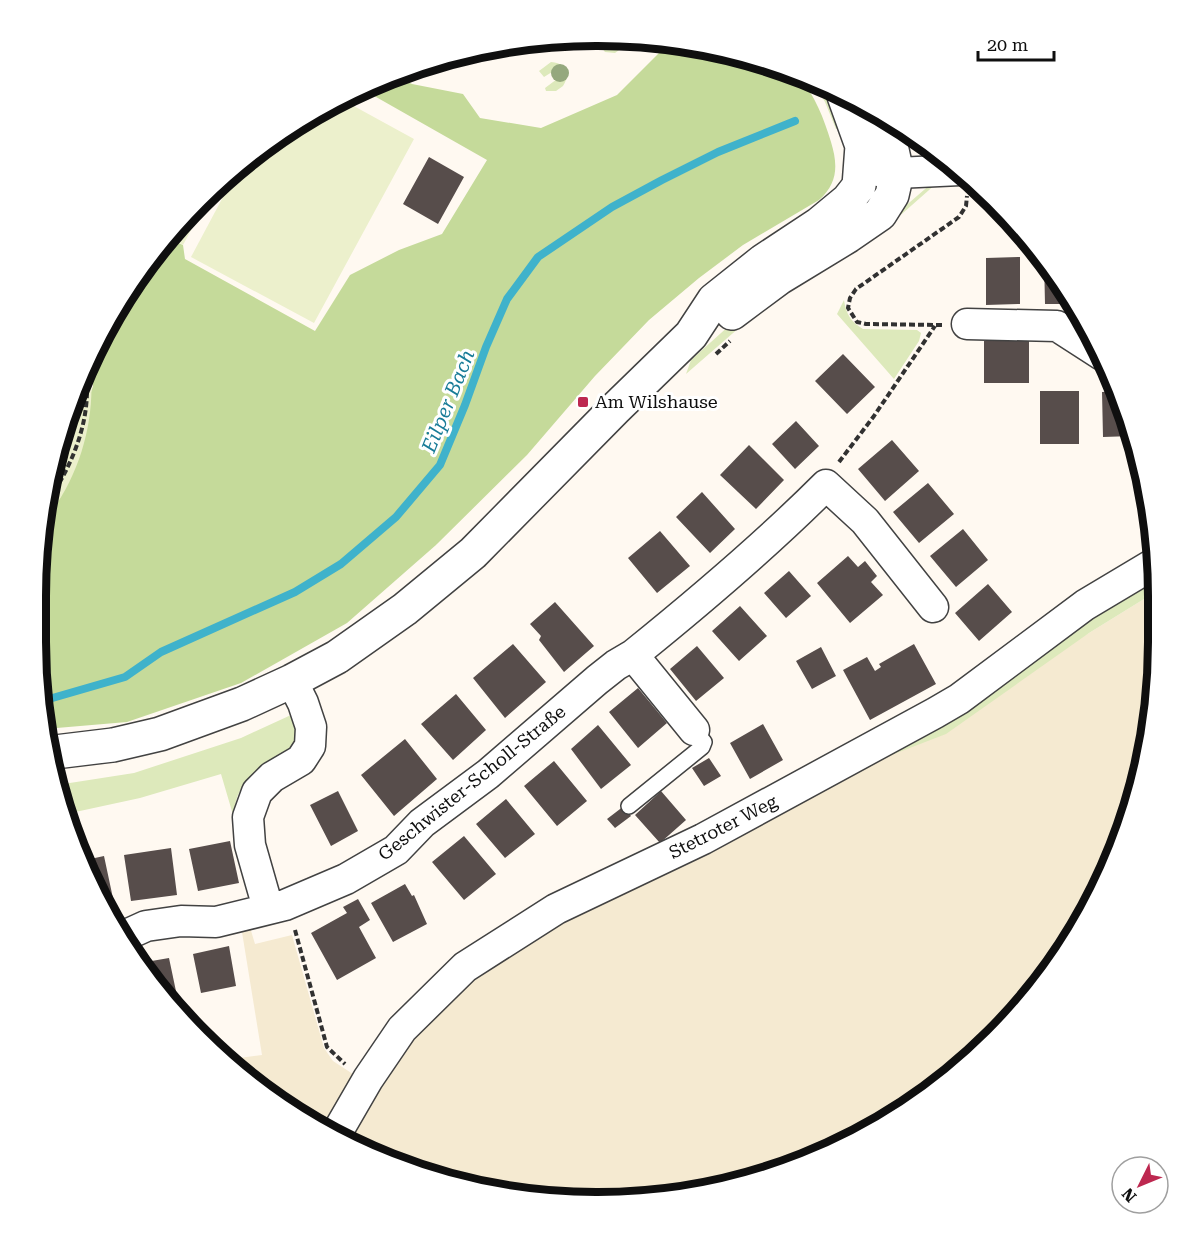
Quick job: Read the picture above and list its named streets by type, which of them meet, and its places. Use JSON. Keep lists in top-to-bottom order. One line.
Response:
{"streets":{"street":["Geschwister-Scholl-Straße","Stetroter Weg"]},"water":["Eilper Bach"],"places":{"transit":["Am Wilshause"]},"scale_bar":"20 m","north":"bottom left"}
